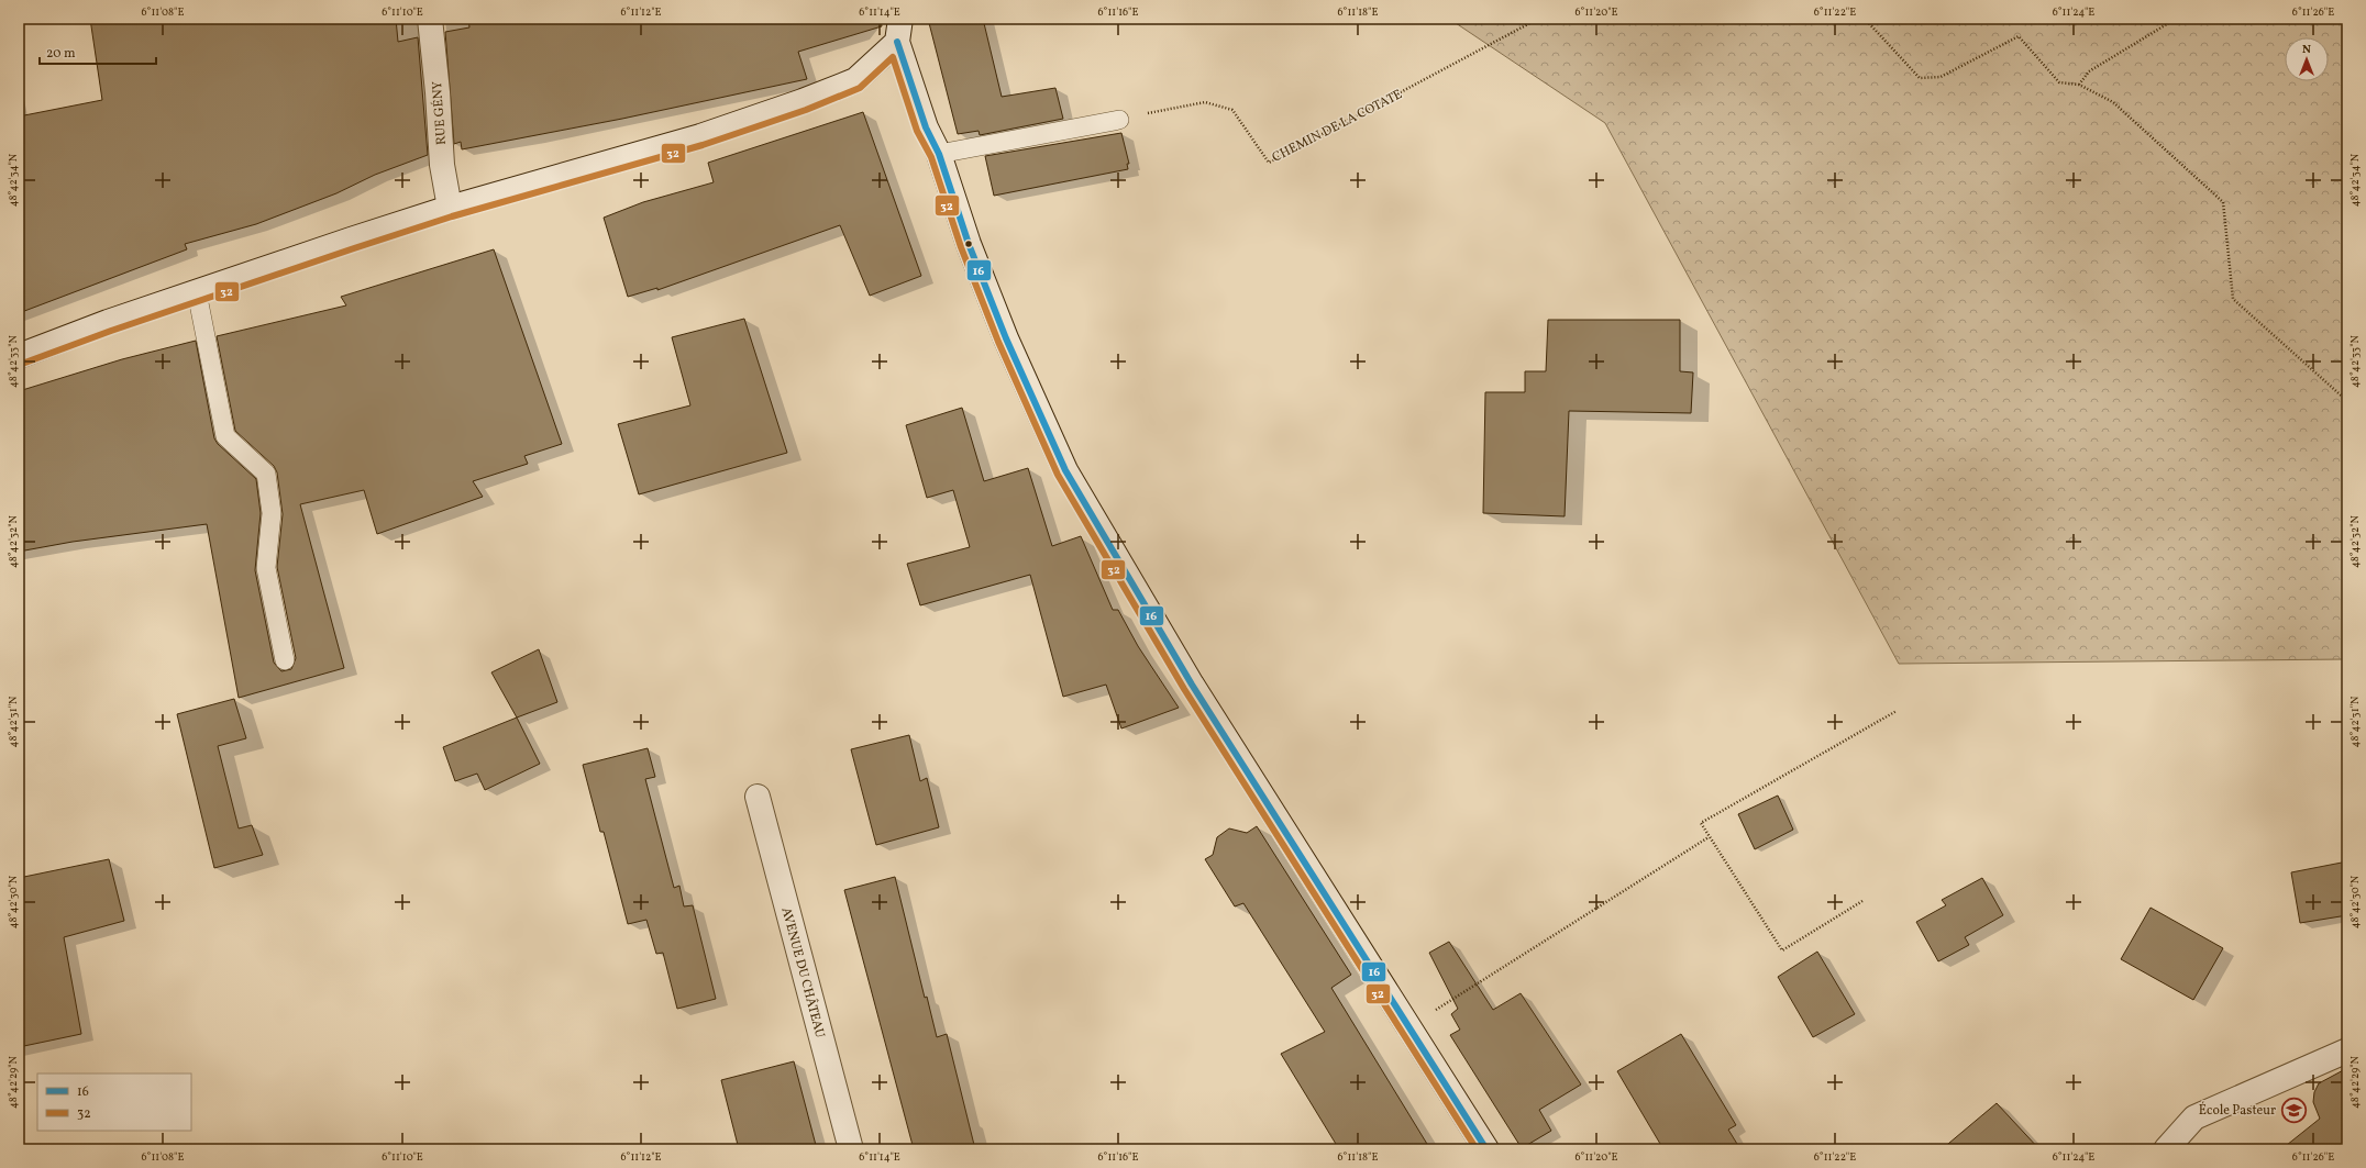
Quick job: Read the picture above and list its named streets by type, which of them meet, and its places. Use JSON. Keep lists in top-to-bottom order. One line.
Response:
{"streets":{"main road":["RUE GÉNY","AVENUE DU CHÂTEAU"],"path":["CHEMIN DE LA COTATE"]},"places":{"school or university":["École Pasteur"]},"lines":["transit line 16","transit line 32"],"legend":["16","32"],"scale_bar":"20 m","north":"top","coordinates":["6°11'08\"E","6°11'10\"E","6°11'12\"E","6°11'14\"E","6°11'16\"E","6°11'18\"E","6°11'20\"E","6°11'22\"E","6°11'24\"E","6°11'26\"E","48°42'34\"N","48°42'33\"N","48°42'32\"N","48°42'31\"N","48°42'30\"N","48°42'29\"N"]}
